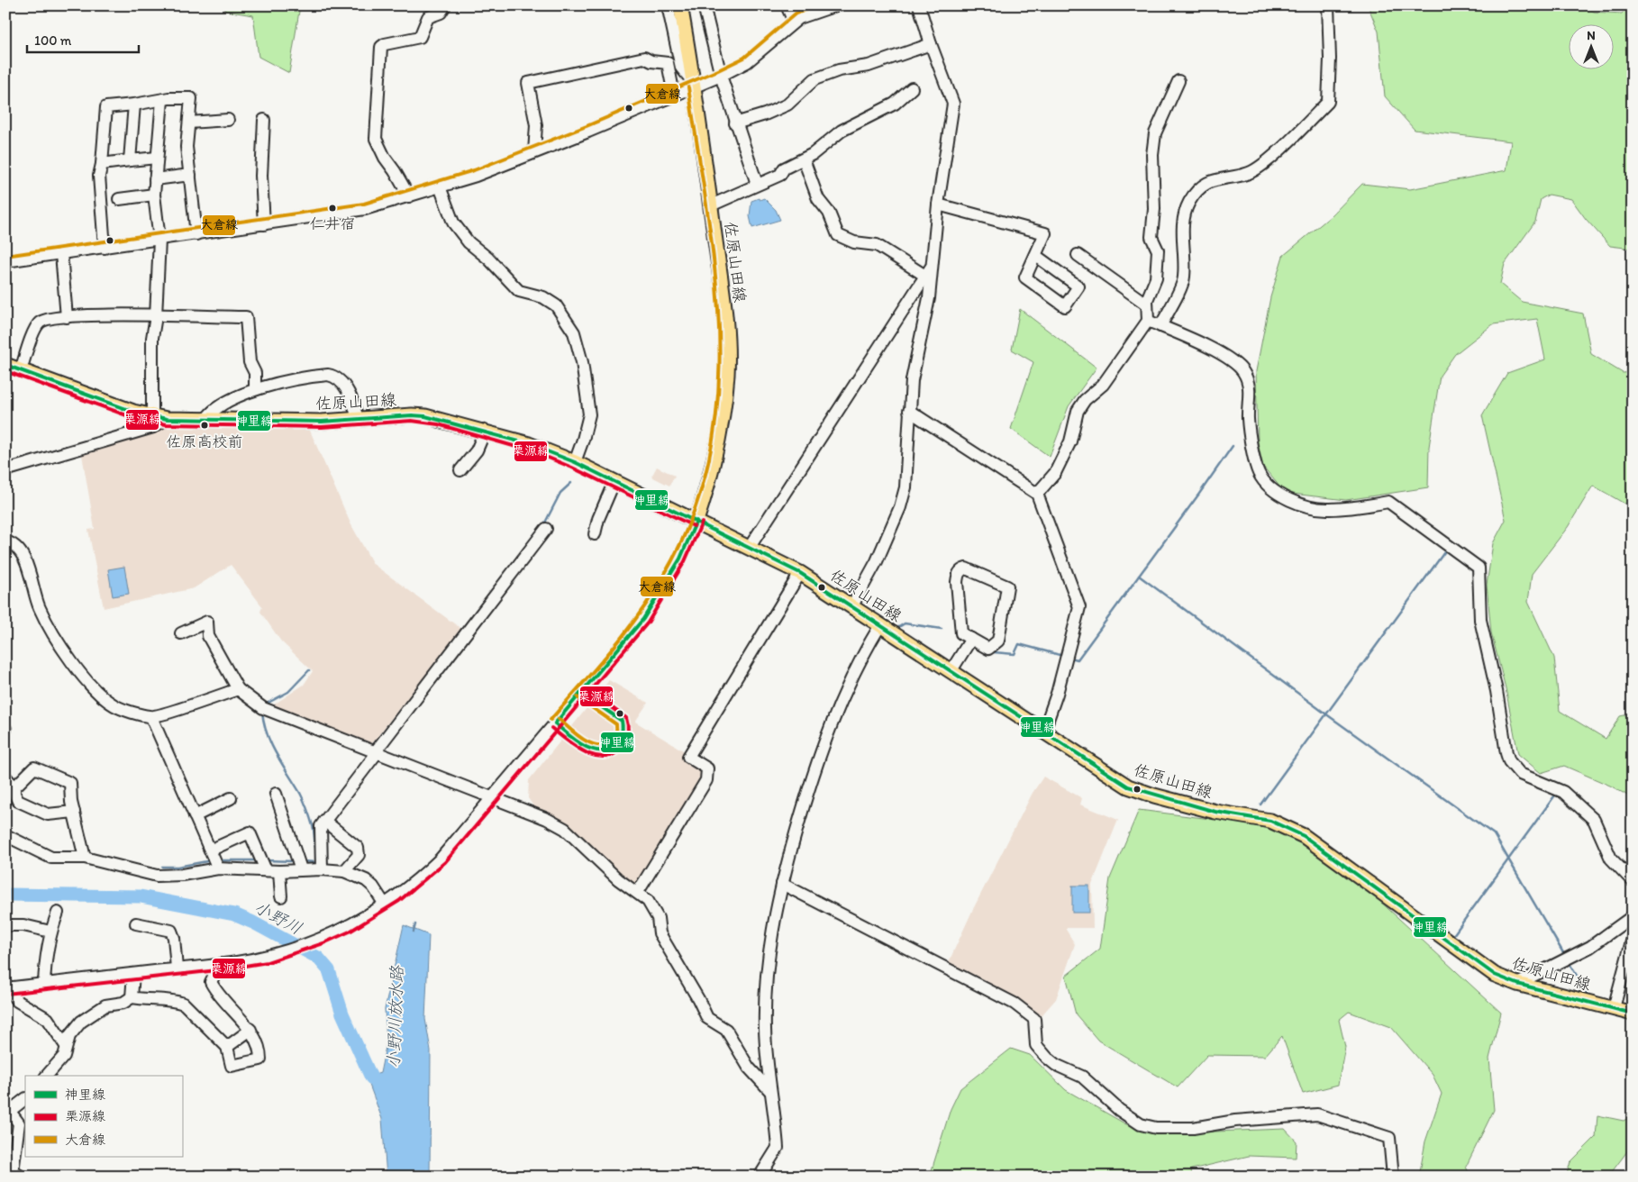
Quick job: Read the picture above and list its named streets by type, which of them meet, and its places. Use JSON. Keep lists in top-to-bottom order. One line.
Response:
{"streets":{"main road":["佐原山田線"]},"water":["小野川","小野川放水路"],"places":["仁井宿","佐原高校前"],"lines":["transit line 大倉線","transit line 神里線","transit line 栗源線"],"legend":["神里線","栗源線","大倉線"],"scale_bar":"100 m","north":"top"}
